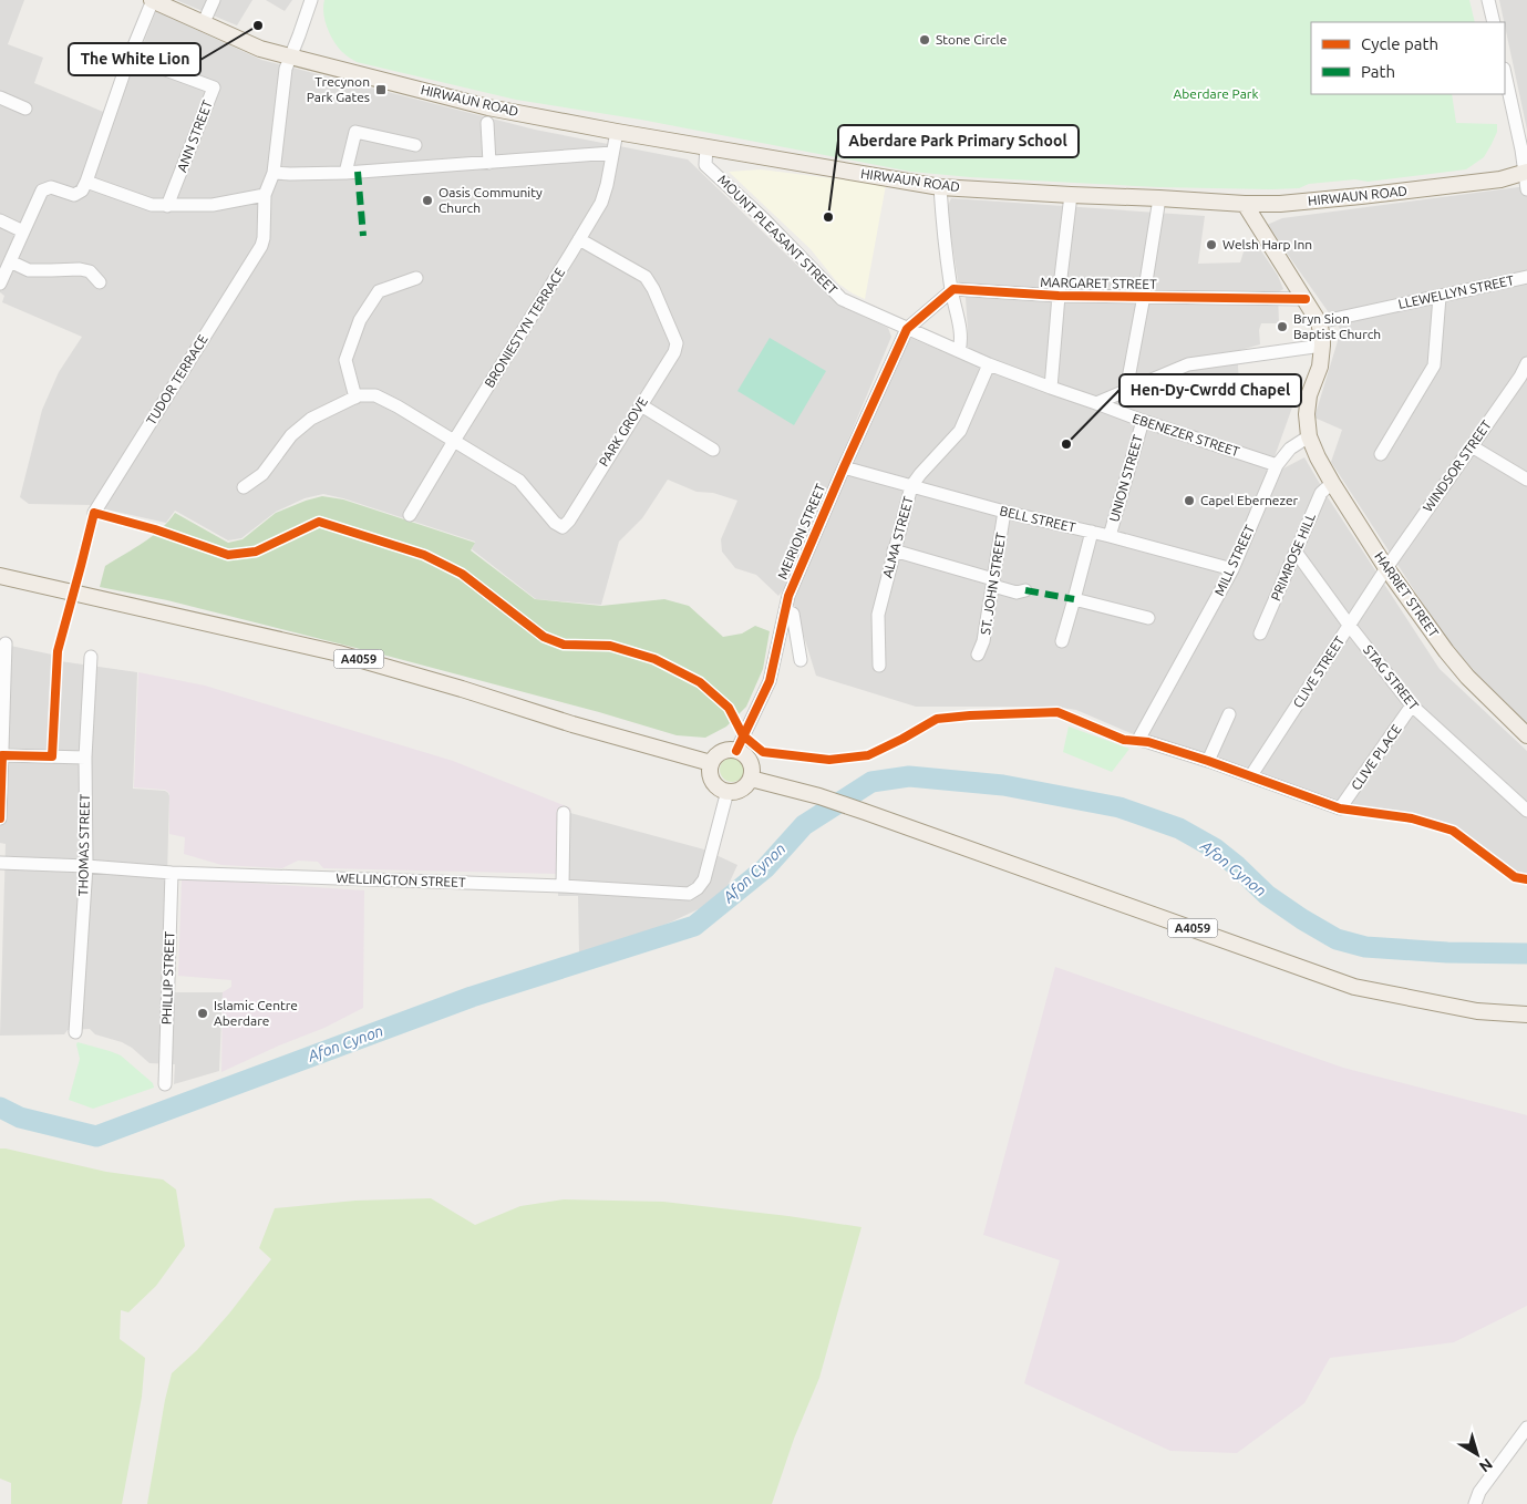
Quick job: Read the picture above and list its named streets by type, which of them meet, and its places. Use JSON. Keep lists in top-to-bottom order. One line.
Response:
{"streets":{"main road":["HIRWAUN ROAD","HARRIET STREET","A4059"],"street":["ANN STREET","MOUNT PLEASANT STREET","MARGARET STREET","LLEWELLYN STREET","BRONIESTYN TERRACE","TUDOR TERRACE","PARK GROVE","EBENEZER STREET","WINDSOR STREET","UNION STREET","BELL STREET","MEIRION STREET","ALMA STREET","PRIMROSE HILL","MILL STREET","ST. JOHN STREET","CLIVE STREET","STAG STREET","CLIVE PLACE","THOMAS STREET","WELLINGTON STREET","PHILLIP STREET"]},"crossings":[["HIRWAUN ROAD","MOUNT PLEASANT STREET"],["HIRWAUN ROAD","BRONIESTYN TERRACE"],["MOUNT PLEASANT STREET","EBENEZER STREET"],["MOUNT PLEASANT STREET","MEIRION STREET"],["MOUNT PLEASANT STREET","ALMA STREET"],["BRONIESTYN TERRACE","PARK GROVE"],["EBENEZER STREET","UNION STREET"],["EBENEZER STREET","MILL STREET"],["WINDSOR STREET","HARRIET STREET"],["WINDSOR STREET","CLIVE STREET"],["UNION STREET","BELL STREET"],["BELL STREET","MEIRION STREET"],["BELL STREET","ALMA STREET"],["BELL STREET","MILL STREET"],["BELL STREET","ST. JOHN STREET"],["MEIRION STREET","A4059"],["MEIRION STREET","WELLINGTON STREET"],["PRIMROSE HILL","HARRIET STREET"],["PRIMROSE HILL","STAG STREET"],["MILL STREET","HARRIET STREET"],["HARRIET STREET","CLIVE STREET"],["A4059","WELLINGTON STREET"],["CLIVE STREET","STAG STREET"],["CLIVE STREET","CLIVE PLACE"],["STAG STREET","CLIVE PLACE"],["THOMAS STREET","WELLINGTON STREET"],["WELLINGTON STREET","PHILLIP STREET"]],"water":["Afon Cynon"],"parks":["Aberdare Park"],"places":{"other":["The White Lion","Stone Circle","Oasis Community Church","Aberdare Park Primary School","Welsh Harp Inn","Bryn Sion Baptist Church","Hen-Dy-Cwrdd Chapel","Capel Ebernezer","Islamic Centre Aberdare"],"transit":["Trecynon Park Gates"]},"legend":["Cycle path","Path"],"north":"bottom right"}
